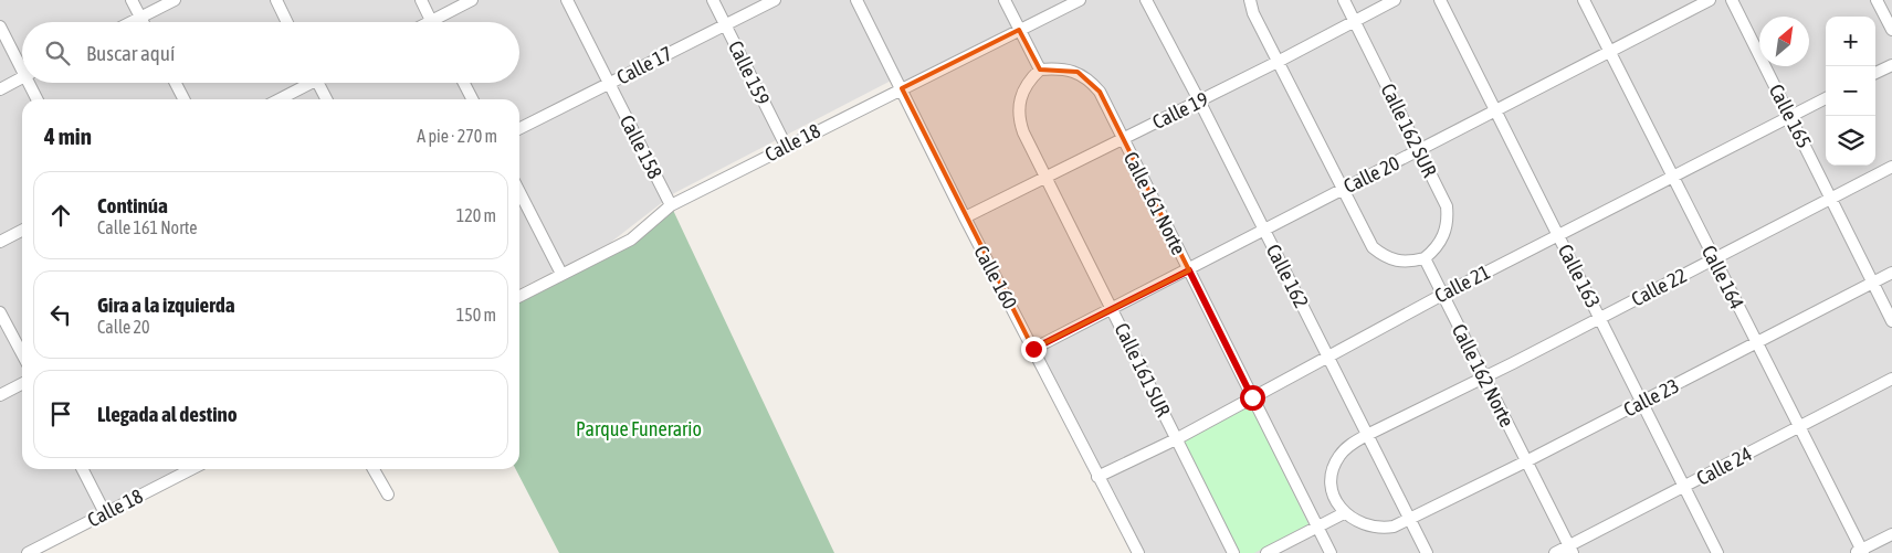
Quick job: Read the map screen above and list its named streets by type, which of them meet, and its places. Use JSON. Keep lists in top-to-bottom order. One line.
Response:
{"streets":{"street":["Calle 17","Calle 159","Calle 19","Calle 165","Calle 162 SUR","Calle 18","Calle 158","Calle 20","Calle 161 Norte","Calle 162","Calle 163","Calle 160","Calle 164","Calle 21","Calle 22","Calle 161 SUR","Calle 162 Norte","Calle 23","Calle 24"]},"crossings":[["Calle 17","Calle 159"],["Calle 17","Calle 158"],["Calle 159","Calle 18"],["Calle 19","Calle 162 SUR"],["Calle 19","Calle 161 Norte"],["Calle 19","Calle 162"],["Calle 19","Calle 160"],["Calle 19","Calle 161 SUR"],["Calle 165","Calle 21"],["Calle 165","Calle 22"],["Calle 165","Calle 23"],["Calle 162 SUR","Calle 20"],["Calle 162 SUR","Calle 162 Norte"],["Calle 18","Calle 158"],["Calle 18","Calle 160"],["Calle 20","Calle 161 Norte"],["Calle 20","Calle 162"],["Calle 20","Calle 163"],["Calle 20","Calle 160"],["Calle 20","Calle 164"],["Calle 20","Calle 161 SUR"],["Calle 20","Calle 162 Norte"],["Calle 161 Norte","Calle 21"],["Calle 161 Norte","Calle 161 SUR"],["Calle 162","Calle 21"],["Calle 162","Calle 22"],["Calle 162","Calle 23"],["Calle 163","Calle 21"],["Calle 163","Calle 22"],["Calle 163","Calle 23"],["Calle 163","Calle 24"],["Calle 160","Calle 21"],["Calle 164","Calle 21"],["Calle 164","Calle 22"],["Calle 164","Calle 23"],["Calle 164","Calle 24"],["Calle 21","Calle 161 SUR"],["Calle 21","Calle 162 Norte"],["Calle 22","Calle 162 Norte"],["Calle 22","Calle 23"],["Calle 162 Norte","Calle 23"],["Calle 162 Norte","Calle 24"]],"parks":["Parque Funerario"],"north":"top right","page":{"map_buttons":["+","−"],"search":"Buscar aquí","heading":["4 min","A pie · 270 m"],"list":[["Continúa","Calle 161 Norte","120 m"],["Gira a la izquierda","Calle 20","150 m"],"Llegada al destino"]}}
